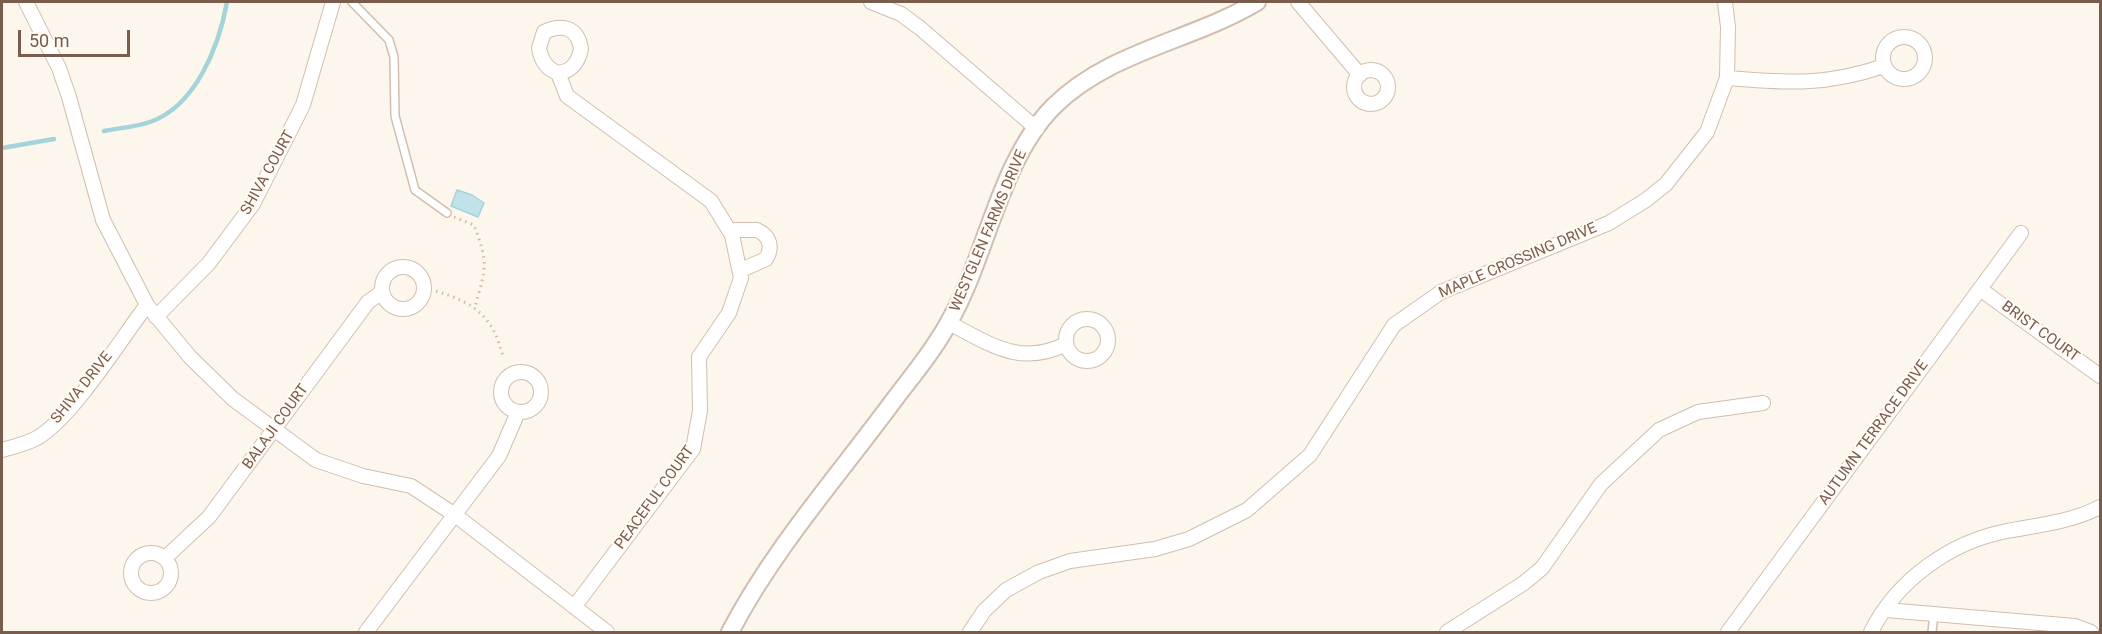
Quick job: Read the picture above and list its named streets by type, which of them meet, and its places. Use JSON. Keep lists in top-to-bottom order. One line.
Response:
{"streets":{"street":["SHIVA COURT","WESTGLEN FARMS DRIVE","MAPLE CROSSING DRIVE","BRIST COURT","SHIVA DRIVE","BALAJI COURT","AUTUMN TERRACE DRIVE","PEACEFUL COURT"]},"crossings":[["BRIST COURT","AUTUMN TERRACE DRIVE"]],"scale_bar":"50 m"}
